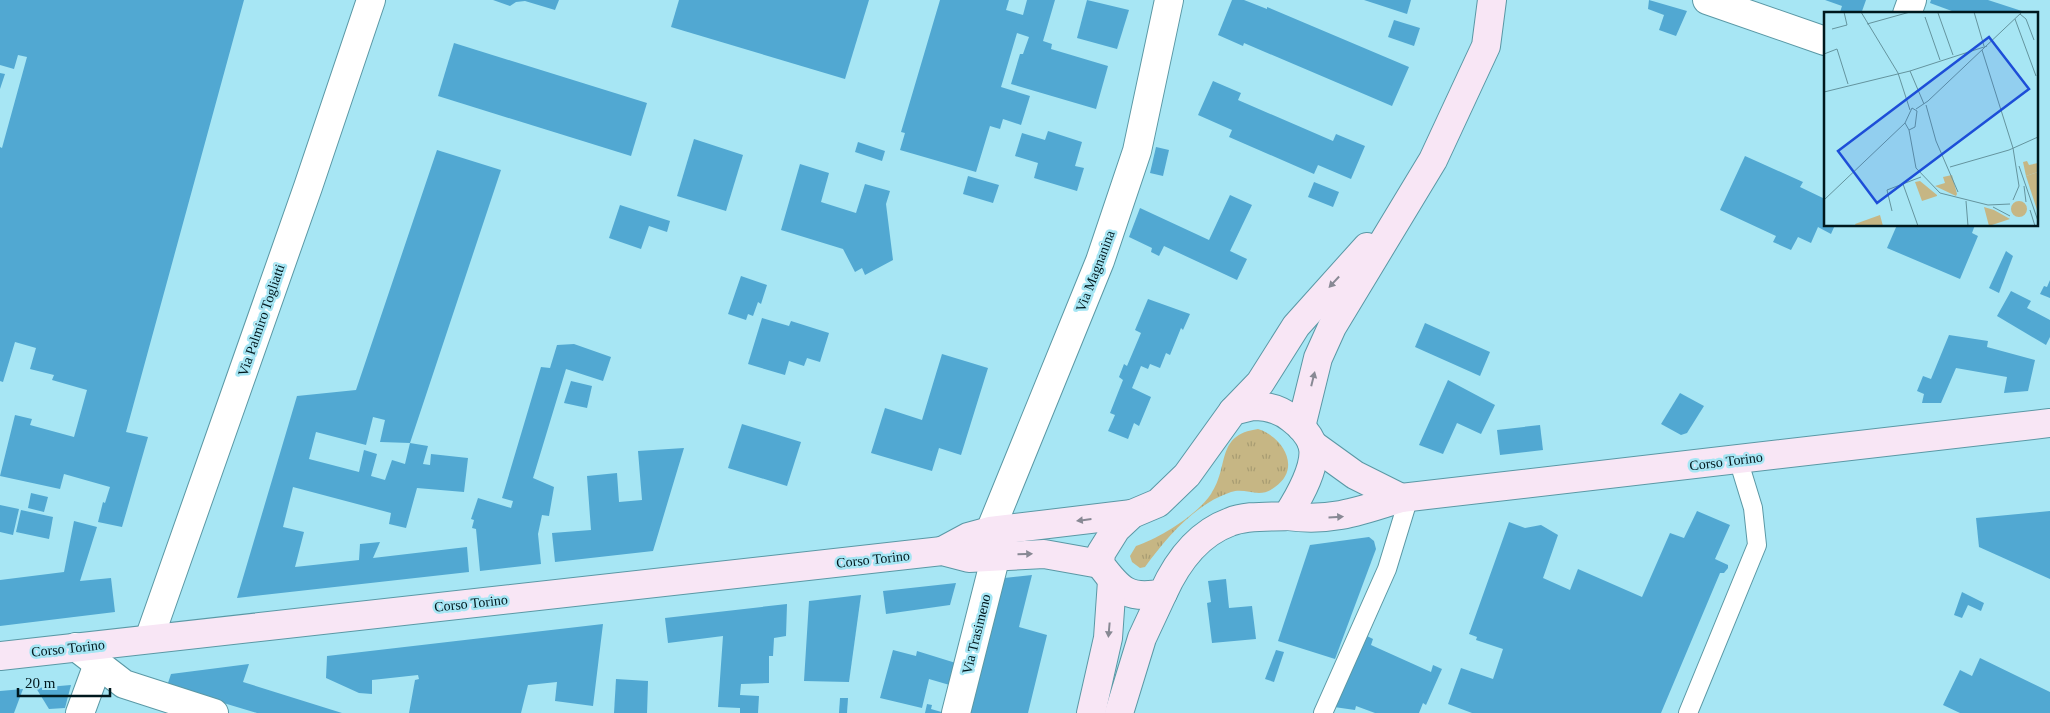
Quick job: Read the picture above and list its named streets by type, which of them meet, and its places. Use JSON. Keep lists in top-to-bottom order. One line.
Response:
{"streets":{"main road":["Corso Torino"],"street":["Via Magnanina","Via Palmiro Togliatti","Via Trasimeno"]},"crossings":[["Via Magnanina","Corso Torino"],["Via Magnanina","Via Trasimeno"],["Via Palmiro Togliatti","Corso Torino"],["Corso Torino","Via Trasimeno"]],"scale_bar":"20 m"}
